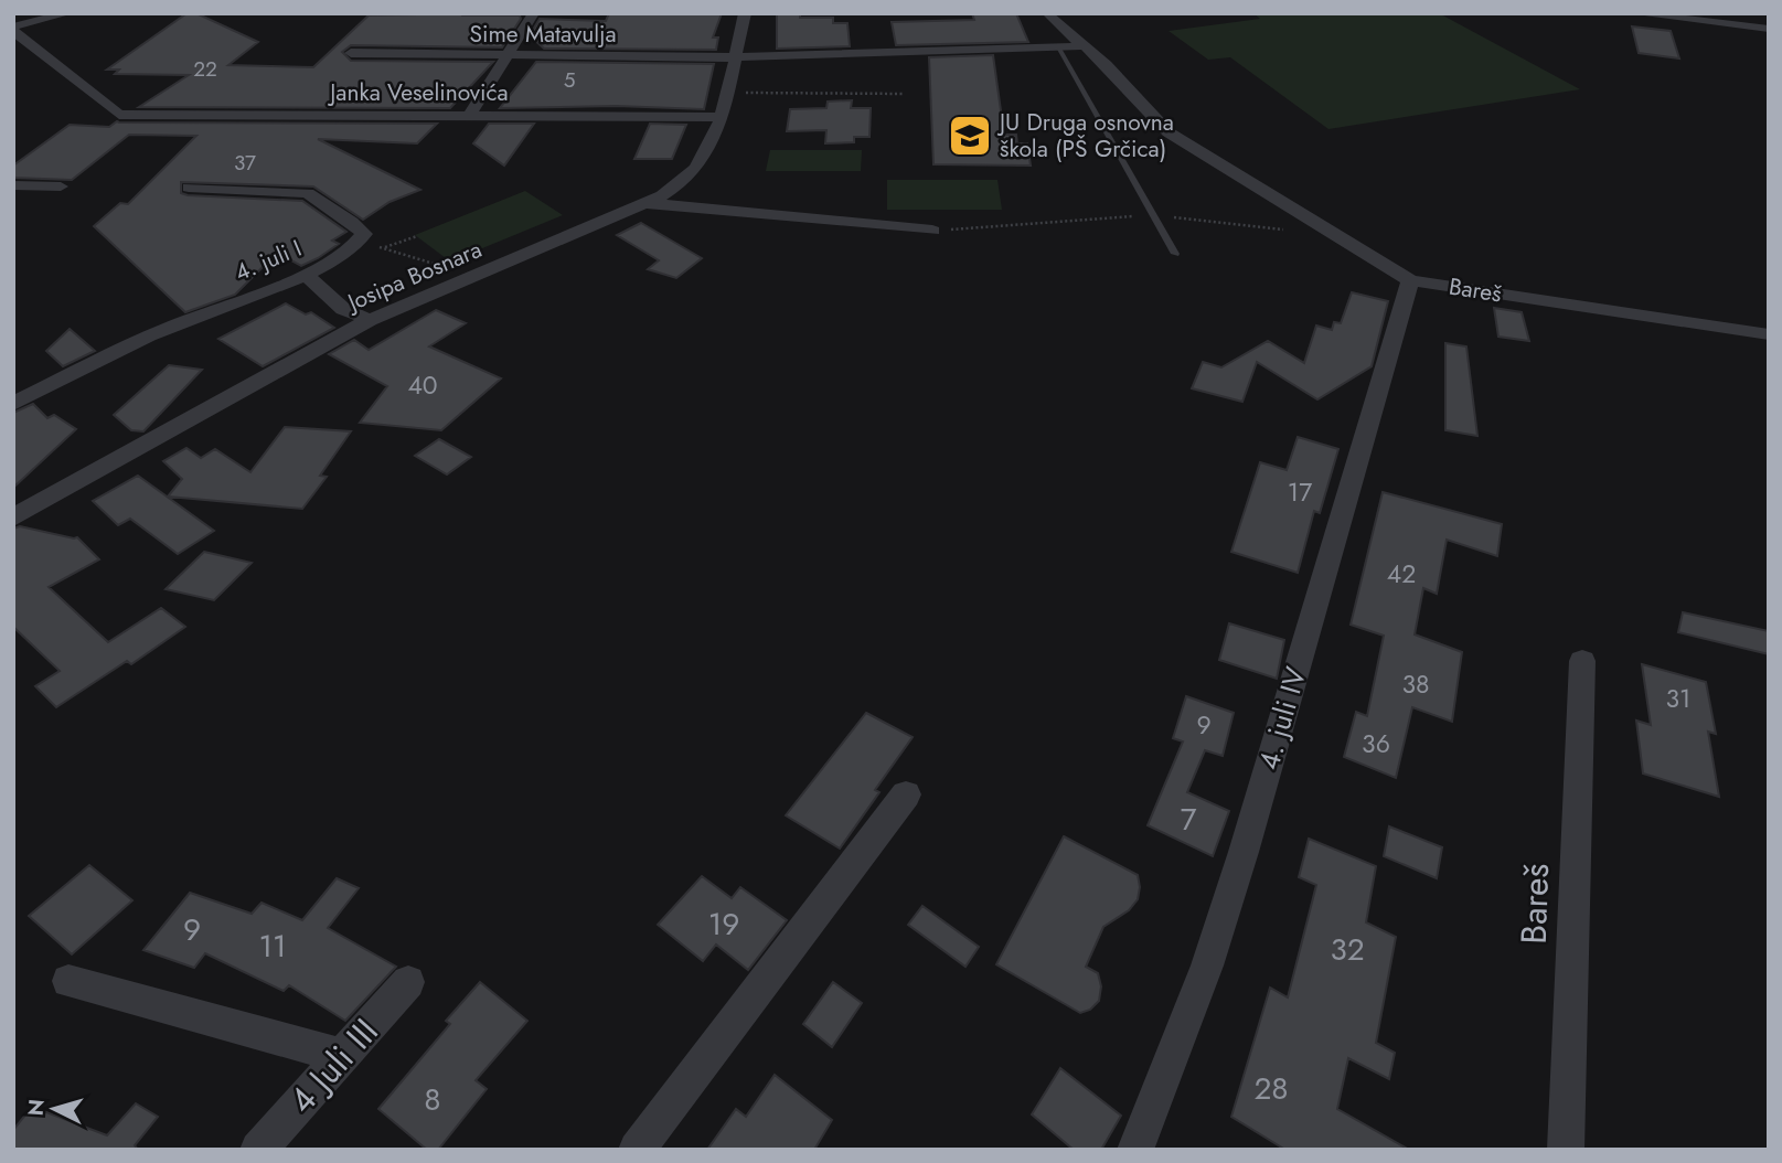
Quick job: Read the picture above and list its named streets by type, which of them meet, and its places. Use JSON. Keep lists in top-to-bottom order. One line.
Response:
{"streets":{"street":["Sime Matavulja","Janka Veselinovića","4. juli I","Josipa Bosnara","Bareš","4. juli IV","4 Juli III"]},"crossings":[["Sime Matavulja","Josipa Bosnara"],["Janka Veselinovića","Josipa Bosnara"],["Bareš","4. juli IV"]],"places":{"school or university":["JU Druga osnovna škola (PŠ Grčica)"]},"house_numbers":["22","5","37","40","17","42","38","31","9","36","7","19","9","11","32","28","8"],"north":"left"}
